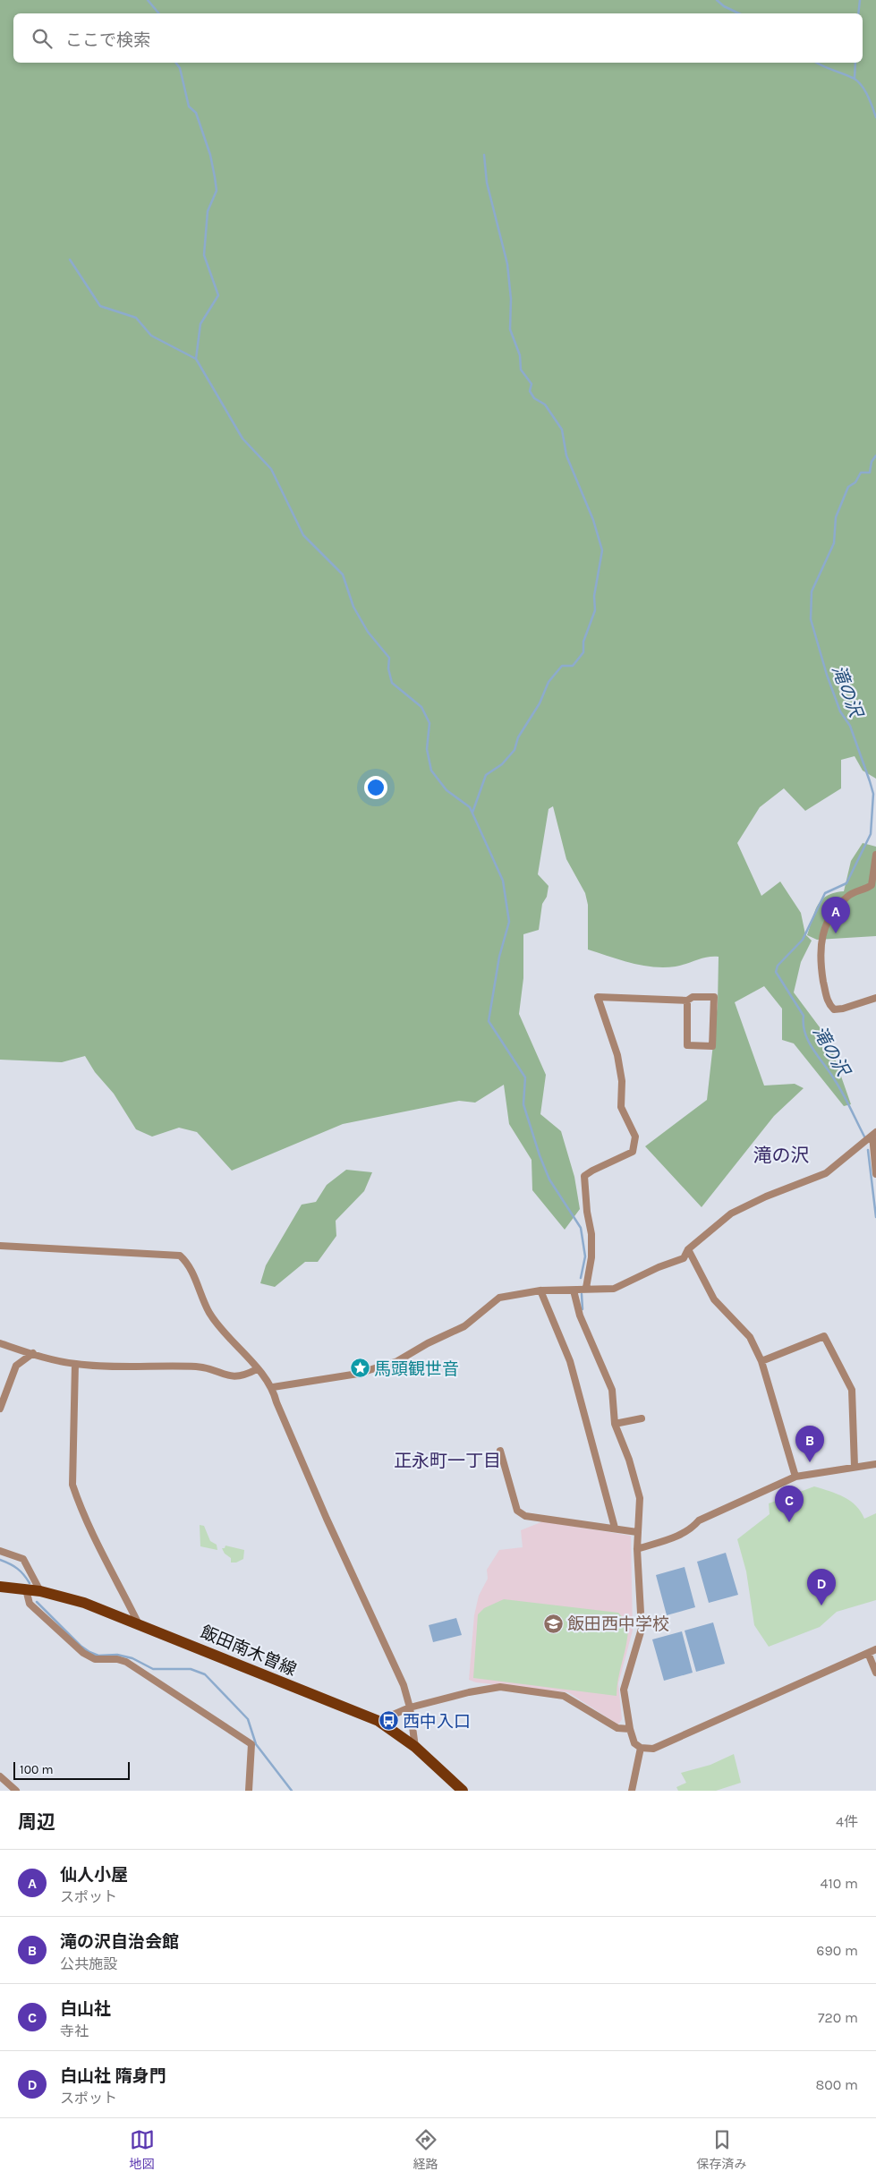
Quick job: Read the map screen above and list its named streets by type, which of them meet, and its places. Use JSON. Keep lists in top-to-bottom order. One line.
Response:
{"streets":{"main road":["飯田南木曽線"]},"districts":["滝の沢","正永町一丁目"],"water":["滝の沢"],"places":{"place":["馬頭観世音"],"school or university":["飯田西中学校"],"bus stop":["西中入口"]},"scale_bar":"100 m","page":{"search":"ここで検索","pins":["A","B","C","D"],"scale":"100 m","heading":["周辺","4件"],"list":[{"mark":"A","name":"仙人小屋","note":"スポット","value":"410 m"},{"mark":"B","name":"滝の沢自治会館","note":"公共施設","value":"690 m"},{"mark":"C","name":"白山社","note":"寺社","value":"720 m"},{"mark":"D","name":"白山社 隋身門","note":"スポット","value":"800 m"}],"nav":["地図","経路","保存済み"]}}
